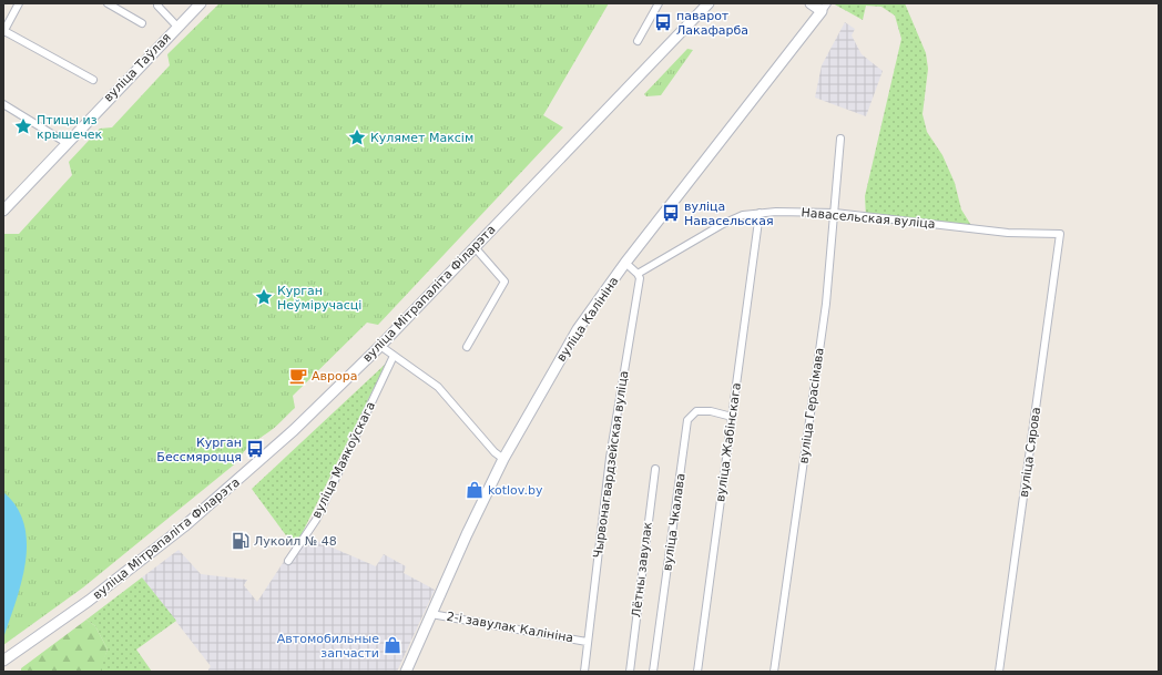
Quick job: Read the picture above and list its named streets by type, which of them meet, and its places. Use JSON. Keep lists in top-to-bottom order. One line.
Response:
{"streets":{"main road":["вуліца Таўлая","вуліца Мітрапаліта Філарэта","вуліца Калініна"],"street":["Навасельская вуліца","вуліца Герасімава","вуліца Жабінскага","вуліца Сярова","вуліца Маякоўскага","Чырвонагвардзейская вуліца","вуліца Чкалава","Лётны завулак","2-і завулак Калініна"]},"crossings":[["Навасельская вуліца","вуліца Герасімава"],["Навасельская вуліца","вуліца Жабінскага"],["Навасельская вуліца","вуліца Сярова"],["Навасельская вуліца","Чырвонагвардзейская вуліца"],["вуліца Калініна","2-і завулак Калініна"],["вуліца Жабінскага","вуліца Чкалава"],["Чырвонагвардзейская вуліца","2-і завулак Калініна"]],"places":{"bus stop":["паварот Лакафарба","вуліца Навасельская","Курган Бессмяроцця"],"place":["Птицы из крышечек","Кулямет Максім","Курган Неўміручасці"],"cafe":["Аврора"],"shop":["kotlov.by","Автомобильные запчасти"],"fuel station":["Лукойл № 48"]}}
